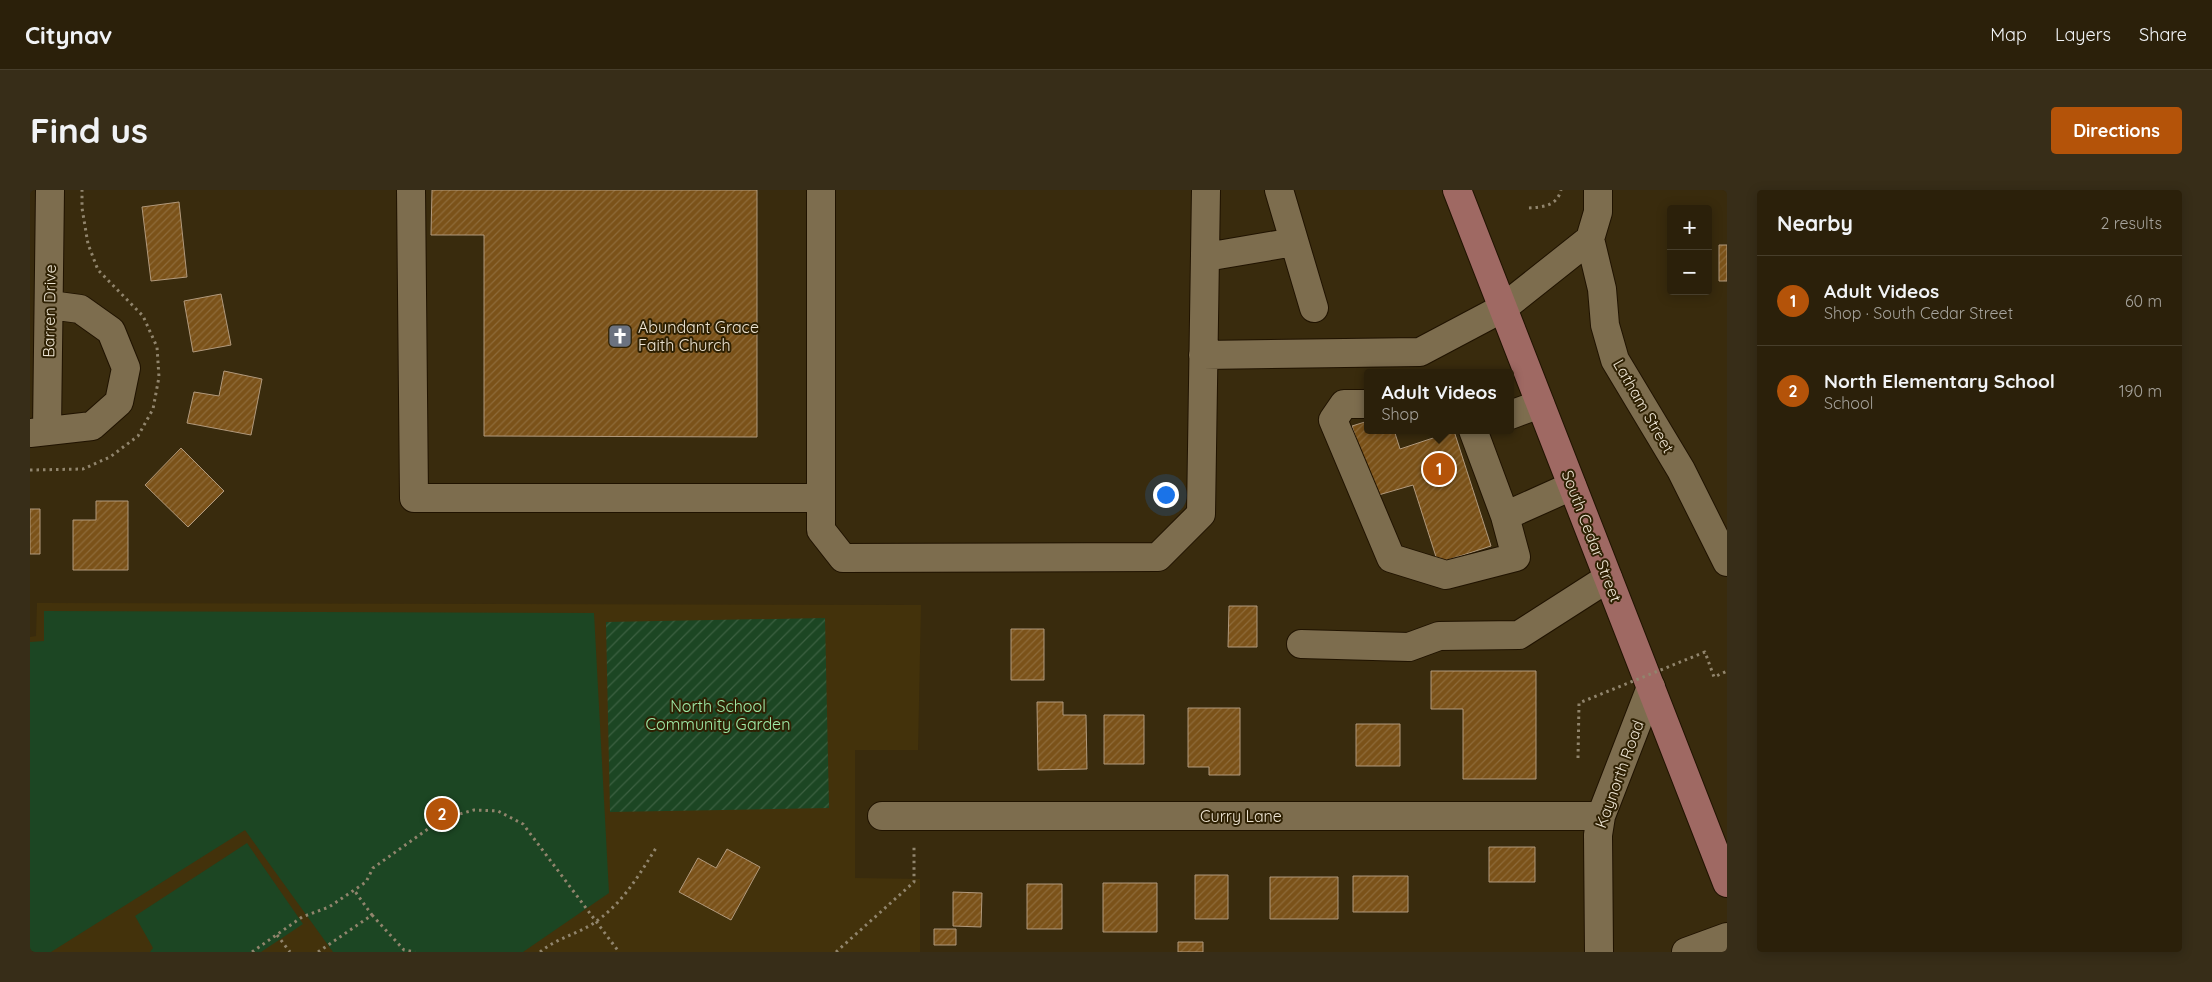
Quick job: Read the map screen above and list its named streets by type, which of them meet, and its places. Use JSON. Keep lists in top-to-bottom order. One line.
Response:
{"streets":{"main road":["South Cedar Street"],"street":["Barren Drive","Latham Street","Kaynorth Road","Curry Lane"]},"crossings":[["South Cedar Street","Kaynorth Road"],["Kaynorth Road","Curry Lane"]],"parks":["North School Community Garden"],"places":{"church":["Abundant Grace Faith Church"]},"page":{"header":"Citynav","nav":["Map","Layers","Share"],"buttons":"Directions","title":"Find us","heading":["Nearby","2 results"],"map_buttons":["+","−"],"list":[{"mark":"1","name":"Adult Videos","note":"Shop · South Cedar Street","value":"60 m"},{"mark":"2","name":"North Elementary School","note":"School","value":"190 m"}],"popup":["Adult Videos","Shop"],"pins":["1","2"]}}
